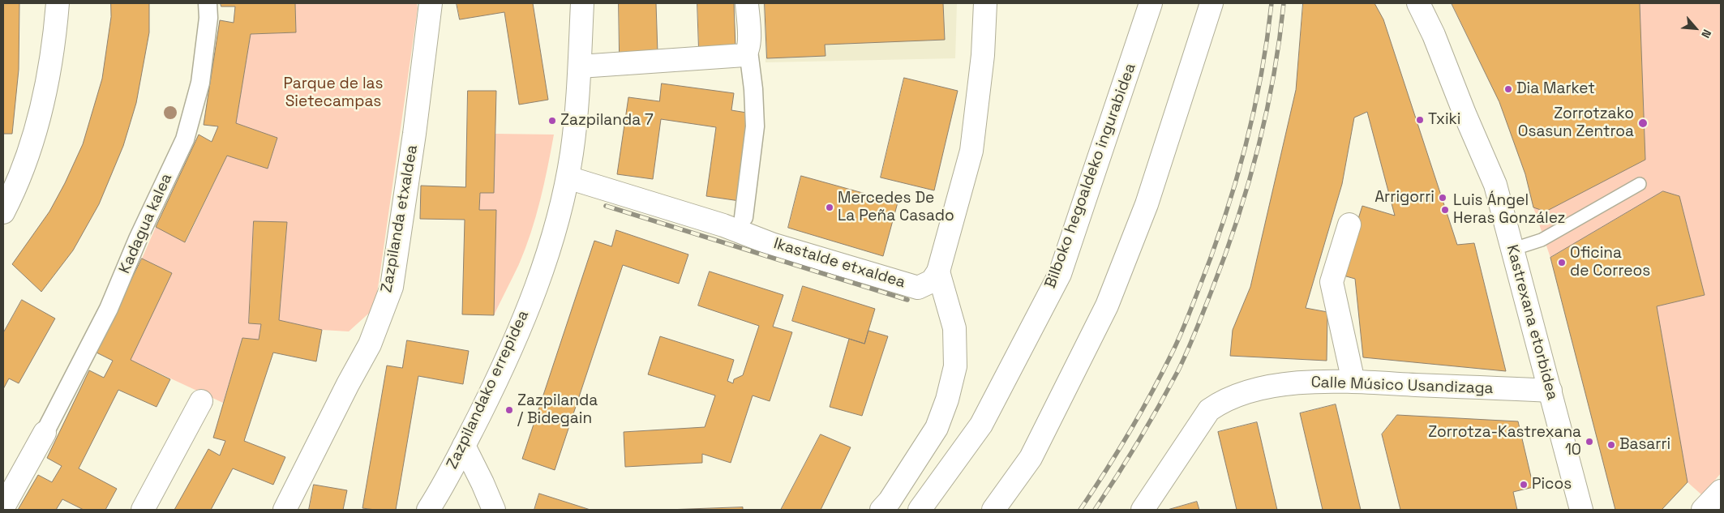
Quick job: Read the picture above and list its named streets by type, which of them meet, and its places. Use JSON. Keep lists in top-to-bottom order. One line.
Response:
{"streets":{"main road":["Bilboko hegoaldeko ingurabidea","Zazpilanda etxaldea","Ikastalde etxaldea","Kastrexana etorbidea","Calle Músico Usandizaga","Zazpilandako errepidea"],"street":["Kadagua kalea"]},"crossings":[["Ikastalde etxaldea","Zazpilandako errepidea"],["Kastrexana etorbidea","Calle Músico Usandizaga"]],"parks":["Parque de las Sietecampas"],"places":["Dia Market","Txiki","Zazpilanda 7","Zorrotzako Osasun Zentroa","Arrigorri","Mercedes De La Peña Casado","Luis Ángel Heras González","Oficina de Correos","Zazpilanda / Bidegain","Zorrotza-Kastrexana 10","Basarri","Picos"],"north":"bottom right"}
